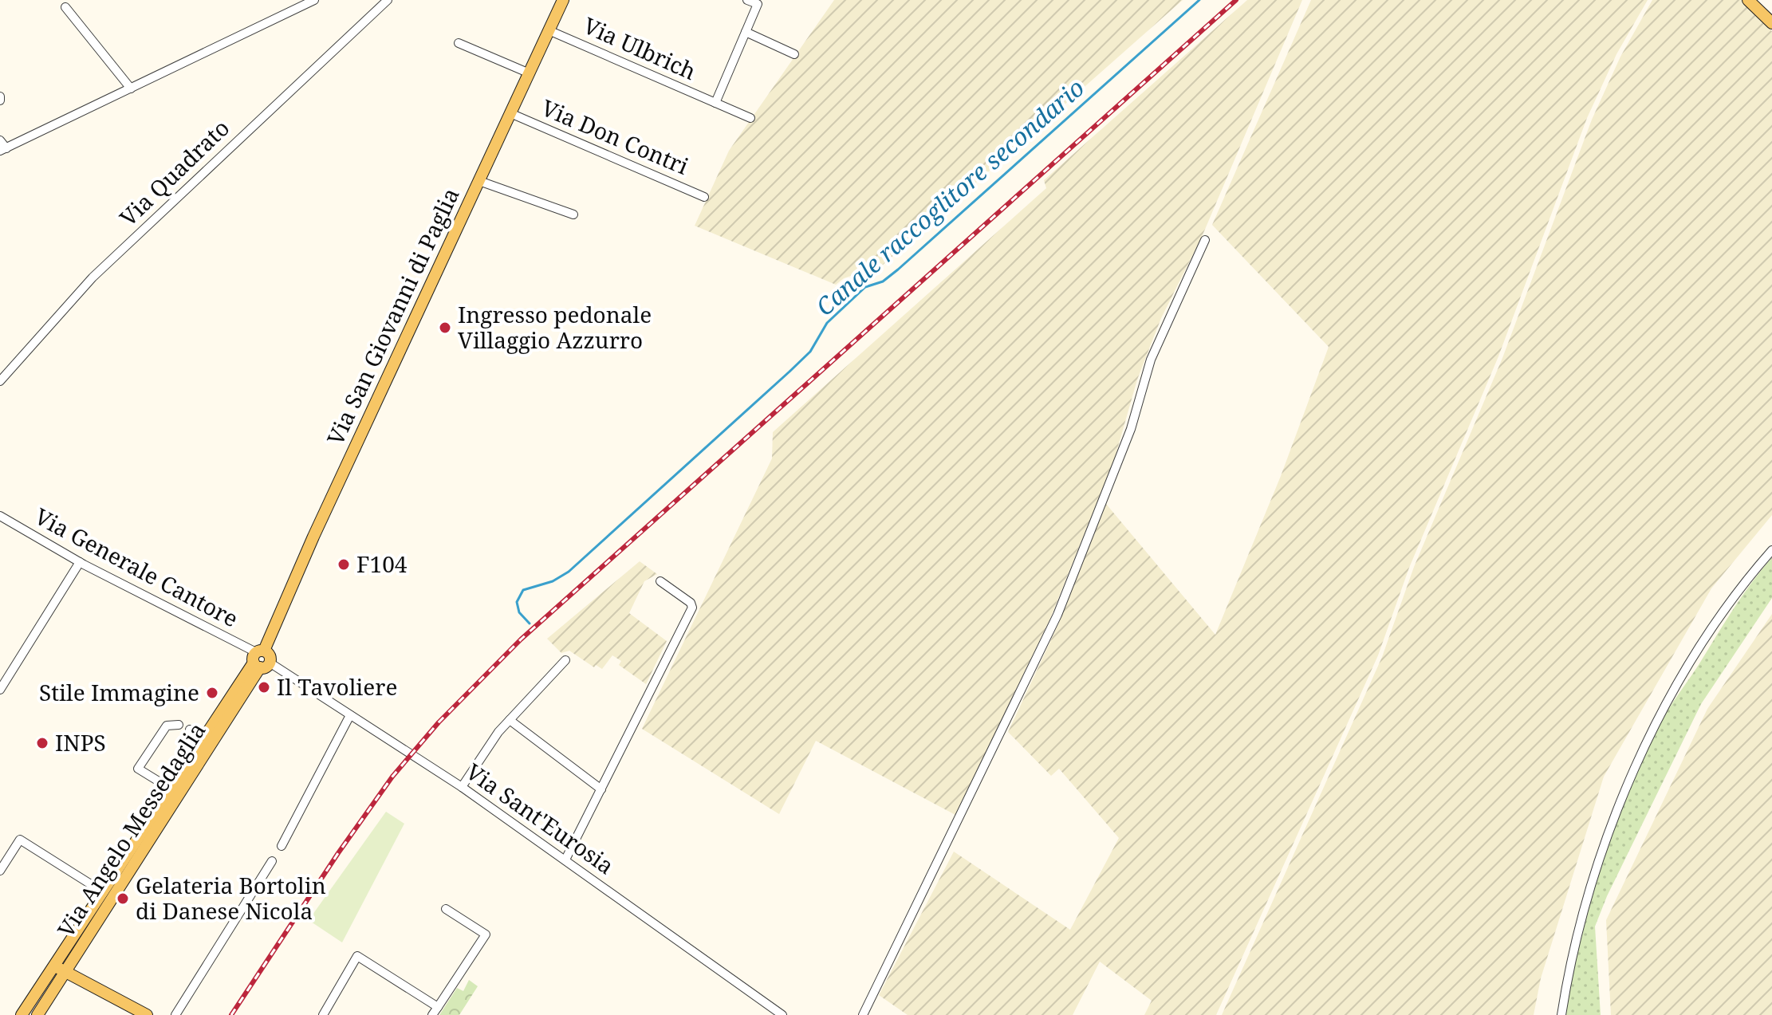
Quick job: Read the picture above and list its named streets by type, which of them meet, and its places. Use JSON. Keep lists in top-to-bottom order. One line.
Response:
{"streets":{"main road":["Via San Giovanni di Paglia","Via Angelo Messedaglia"],"street":["Via Ulbrich","Via Don Contri","Via Quadrato","Via Generale Cantore","Via Sant'Eurosia"]},"crossings":[["Via Ulbrich","Via San Giovanni di Paglia"],["Via Don Contri","Via San Giovanni di Paglia"],["Via San Giovanni di Paglia","Via Generale Cantore"],["Via San Giovanni di Paglia","Via Sant'Eurosia"],["Via San Giovanni di Paglia","Via Angelo Messedaglia"],["Via Generale Cantore","Via Sant'Eurosia"],["Via Generale Cantore","Via Angelo Messedaglia"],["Via Sant'Eurosia","Via Angelo Messedaglia"]],"water":["Canale raccoglitore secondario"],"places":["Ingresso pedonale Villaggio Azzurro","F104","Il Tavoliere","Stile Immagine","INPS","Gelateria Bortolin di Danese Nicola"]}
